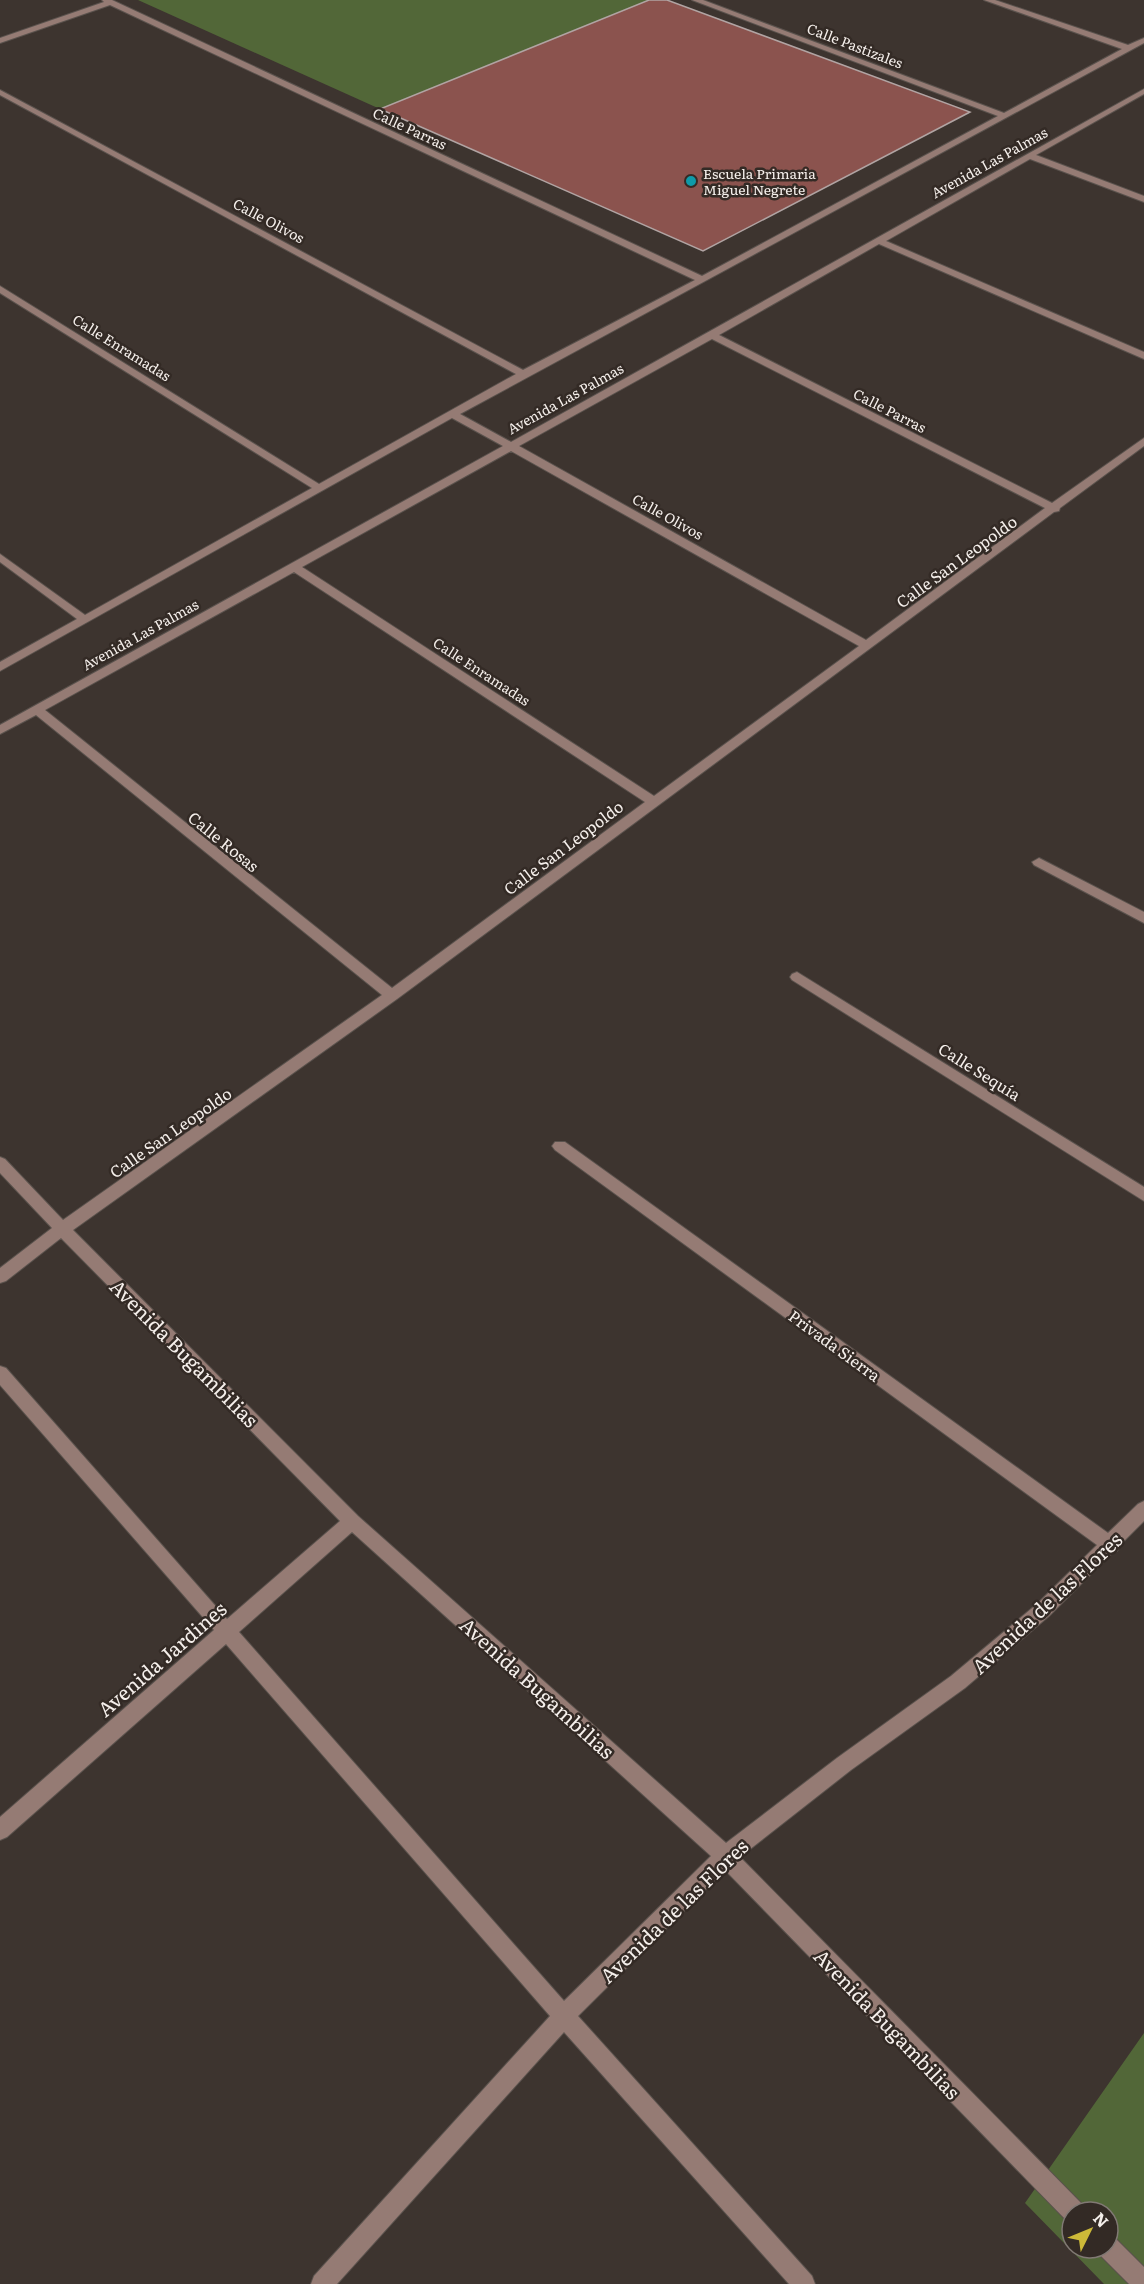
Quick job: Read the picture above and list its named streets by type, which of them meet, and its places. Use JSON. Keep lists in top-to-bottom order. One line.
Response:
{"streets":{"street":["Calle Pastizales","Calle Parras","Avenida Las Palmas","Calle Olivos","Calle Enramadas","Calle San Leopoldo","Calle Rosas","Calle Sequía","Privada Sierra","Avenida Bugambilias","Avenida de las Flores","Avenida Jardines"]},"crossings":[["Calle Pastizales","Avenida Las Palmas"],["Calle Parras","Avenida Las Palmas"],["Calle Parras","Calle San Leopoldo"],["Avenida Las Palmas","Calle Olivos"],["Avenida Las Palmas","Calle Enramadas"],["Avenida Las Palmas","Calle Rosas"],["Calle Olivos","Calle San Leopoldo"],["Calle Enramadas","Calle San Leopoldo"],["Calle San Leopoldo","Calle Rosas"],["Calle San Leopoldo","Avenida Bugambilias"],["Privada Sierra","Avenida de las Flores"],["Avenida Bugambilias","Avenida de las Flores"],["Avenida Bugambilias","Avenida Jardines"]],"places":["Escuela Primaria Miguel Negrete"],"north":"top right"}
